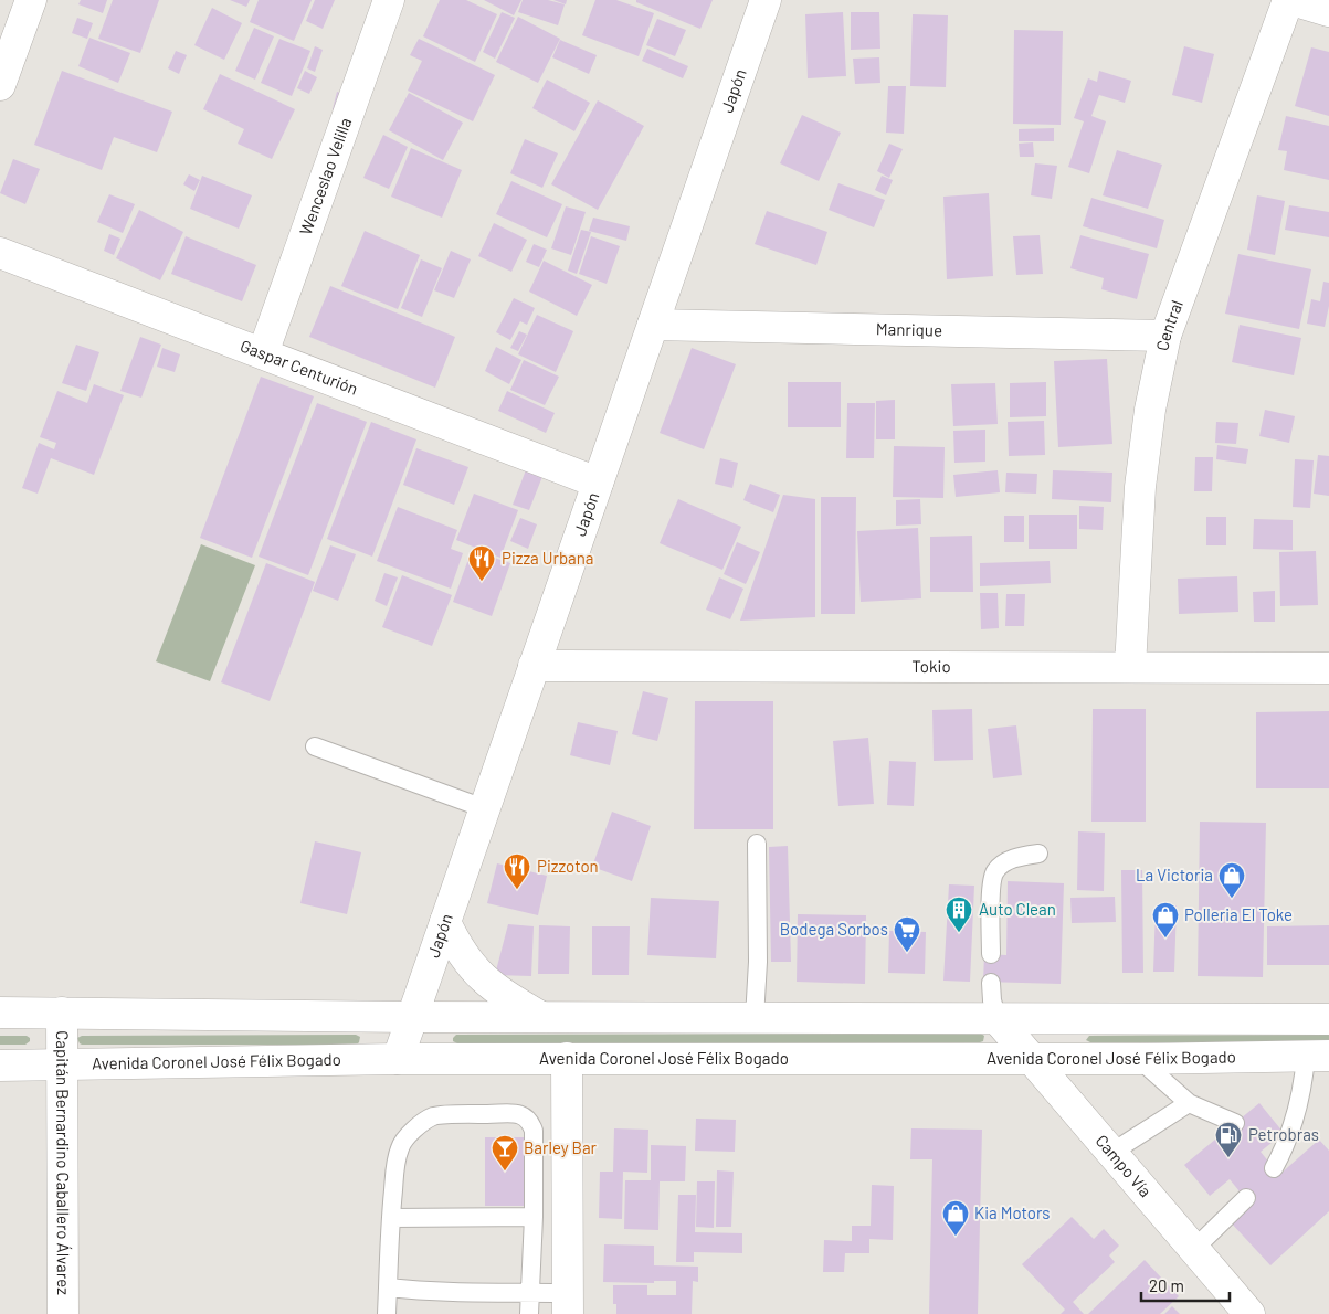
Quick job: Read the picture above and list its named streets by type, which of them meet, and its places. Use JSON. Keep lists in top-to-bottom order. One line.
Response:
{"streets":{"street":["Japón","Wenceslao Velilla","Central","Manrique","Gaspar Centurión","Tokio","Avenida Coronel José Félix Bogado","Capitán Bernardino Caballero Álvarez","Campo Vía"]},"crossings":[["Japón","Manrique"],["Japón","Gaspar Centurión"],["Japón","Tokio"],["Japón","Avenida Coronel José Félix Bogado"],["Wenceslao Velilla","Gaspar Centurión"],["Central","Manrique"],["Central","Tokio"],["Avenida Coronel José Félix Bogado","Capitán Bernardino Caballero Álvarez"],["Avenida Coronel José Félix Bogado","Campo Vía"]],"places":{"restaurant":["Pizza Urbana","Pizzoton"],"shop":["La Victoria","Polleria El Toke","Kia Motors"],"building":["Auto Clean"],"supermarket":["Bodega Sorbos"],"fuel station":["Petrobras"],"bar":["Barley Bar"]},"scale_bar":"20 m"}
